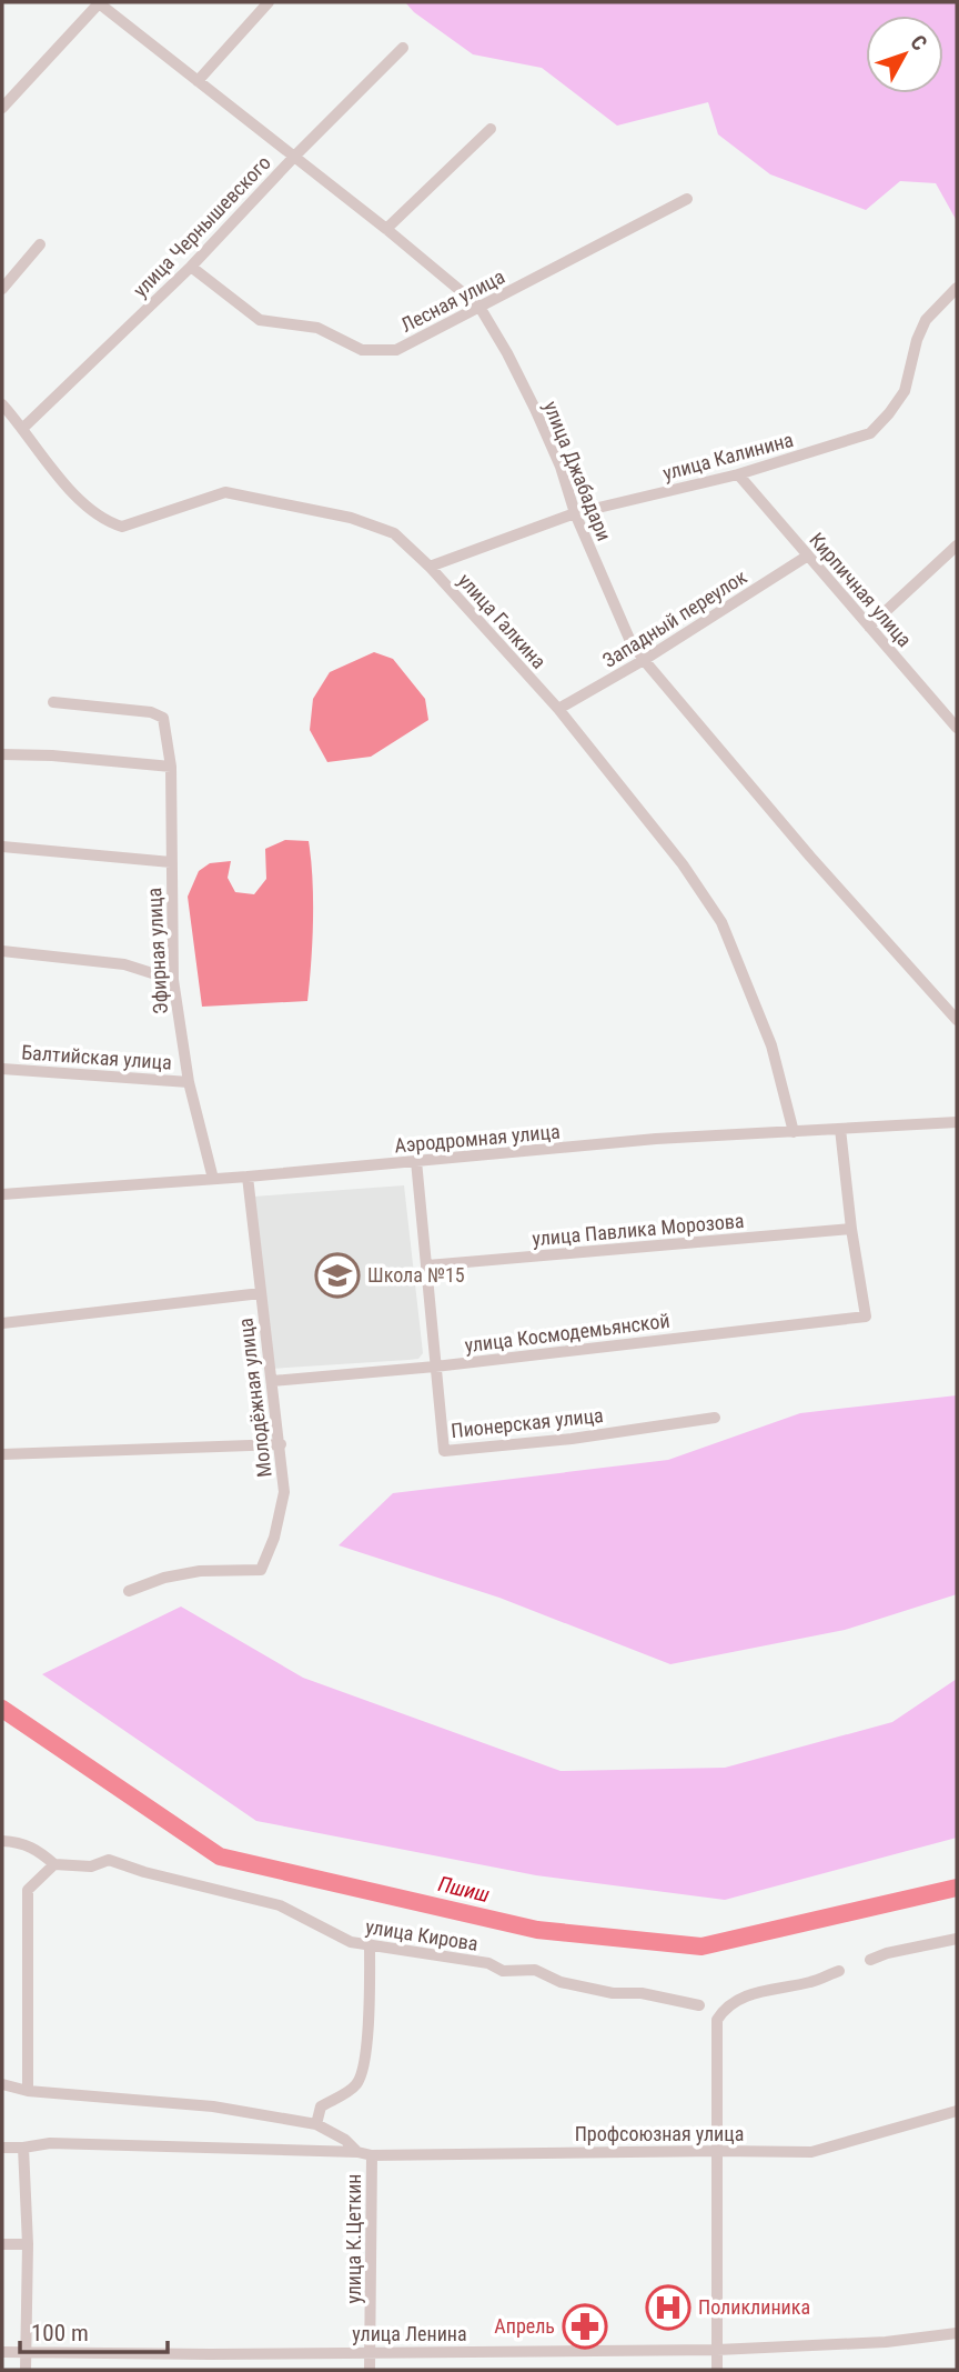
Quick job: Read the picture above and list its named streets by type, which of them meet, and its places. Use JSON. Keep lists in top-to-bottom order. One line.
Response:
{"streets":{"street":["улица Чернышевского","Лесная улица","улица Калинина","улица Джабадари","Кирпичная улица","Западный переулок","улица Галкина","Эфирная улица","Балтийская улица","Аэродромная улица","улица Павлика Морозова","улица Космодемьянской","Молодёжная улица","Пионерская улица","улица Кирова","Профсоюзная улица","улица К.Цеткин","улица Ленина"]},"crossings":[["улица Чернышевского","Лесная улица"],["улица Чернышевского","улица Джабадари"],["улица Чернышевского","улица Галкина"],["Лесная улица","улица Джабадари"],["улица Калинина","улица Джабадари"],["улица Калинина","Кирпичная улица"],["улица Калинина","улица Галкина"],["улица Джабадари","Западный переулок"],["Кирпичная улица","Западный переулок"],["Западный переулок","улица Галкина"],["улица Галкина","Аэродромная улица"],["Эфирная улица","Балтийская улица"],["Эфирная улица","Аэродромная улица"],["Аэродромная улица","Молодёжная улица"],["Аэродромная улица","Пионерская улица"],["улица Павлика Морозова","улица Космодемьянской"],["улица Павлика Морозова","Пионерская улица"],["улица Космодемьянской","Молодёжная улица"],["улица Космодемьянской","Пионерская улица"],["Профсоюзная улица","улица К.Цеткин"],["улица К.Цеткин","улица Ленина"]],"water":["Пшиш"],"places":{"school or university":["Школа №15"],"hospital":["Поликлиника"],"pharmacy":["Апрель"]},"scale_bar":"100 m","north":"top right"}
